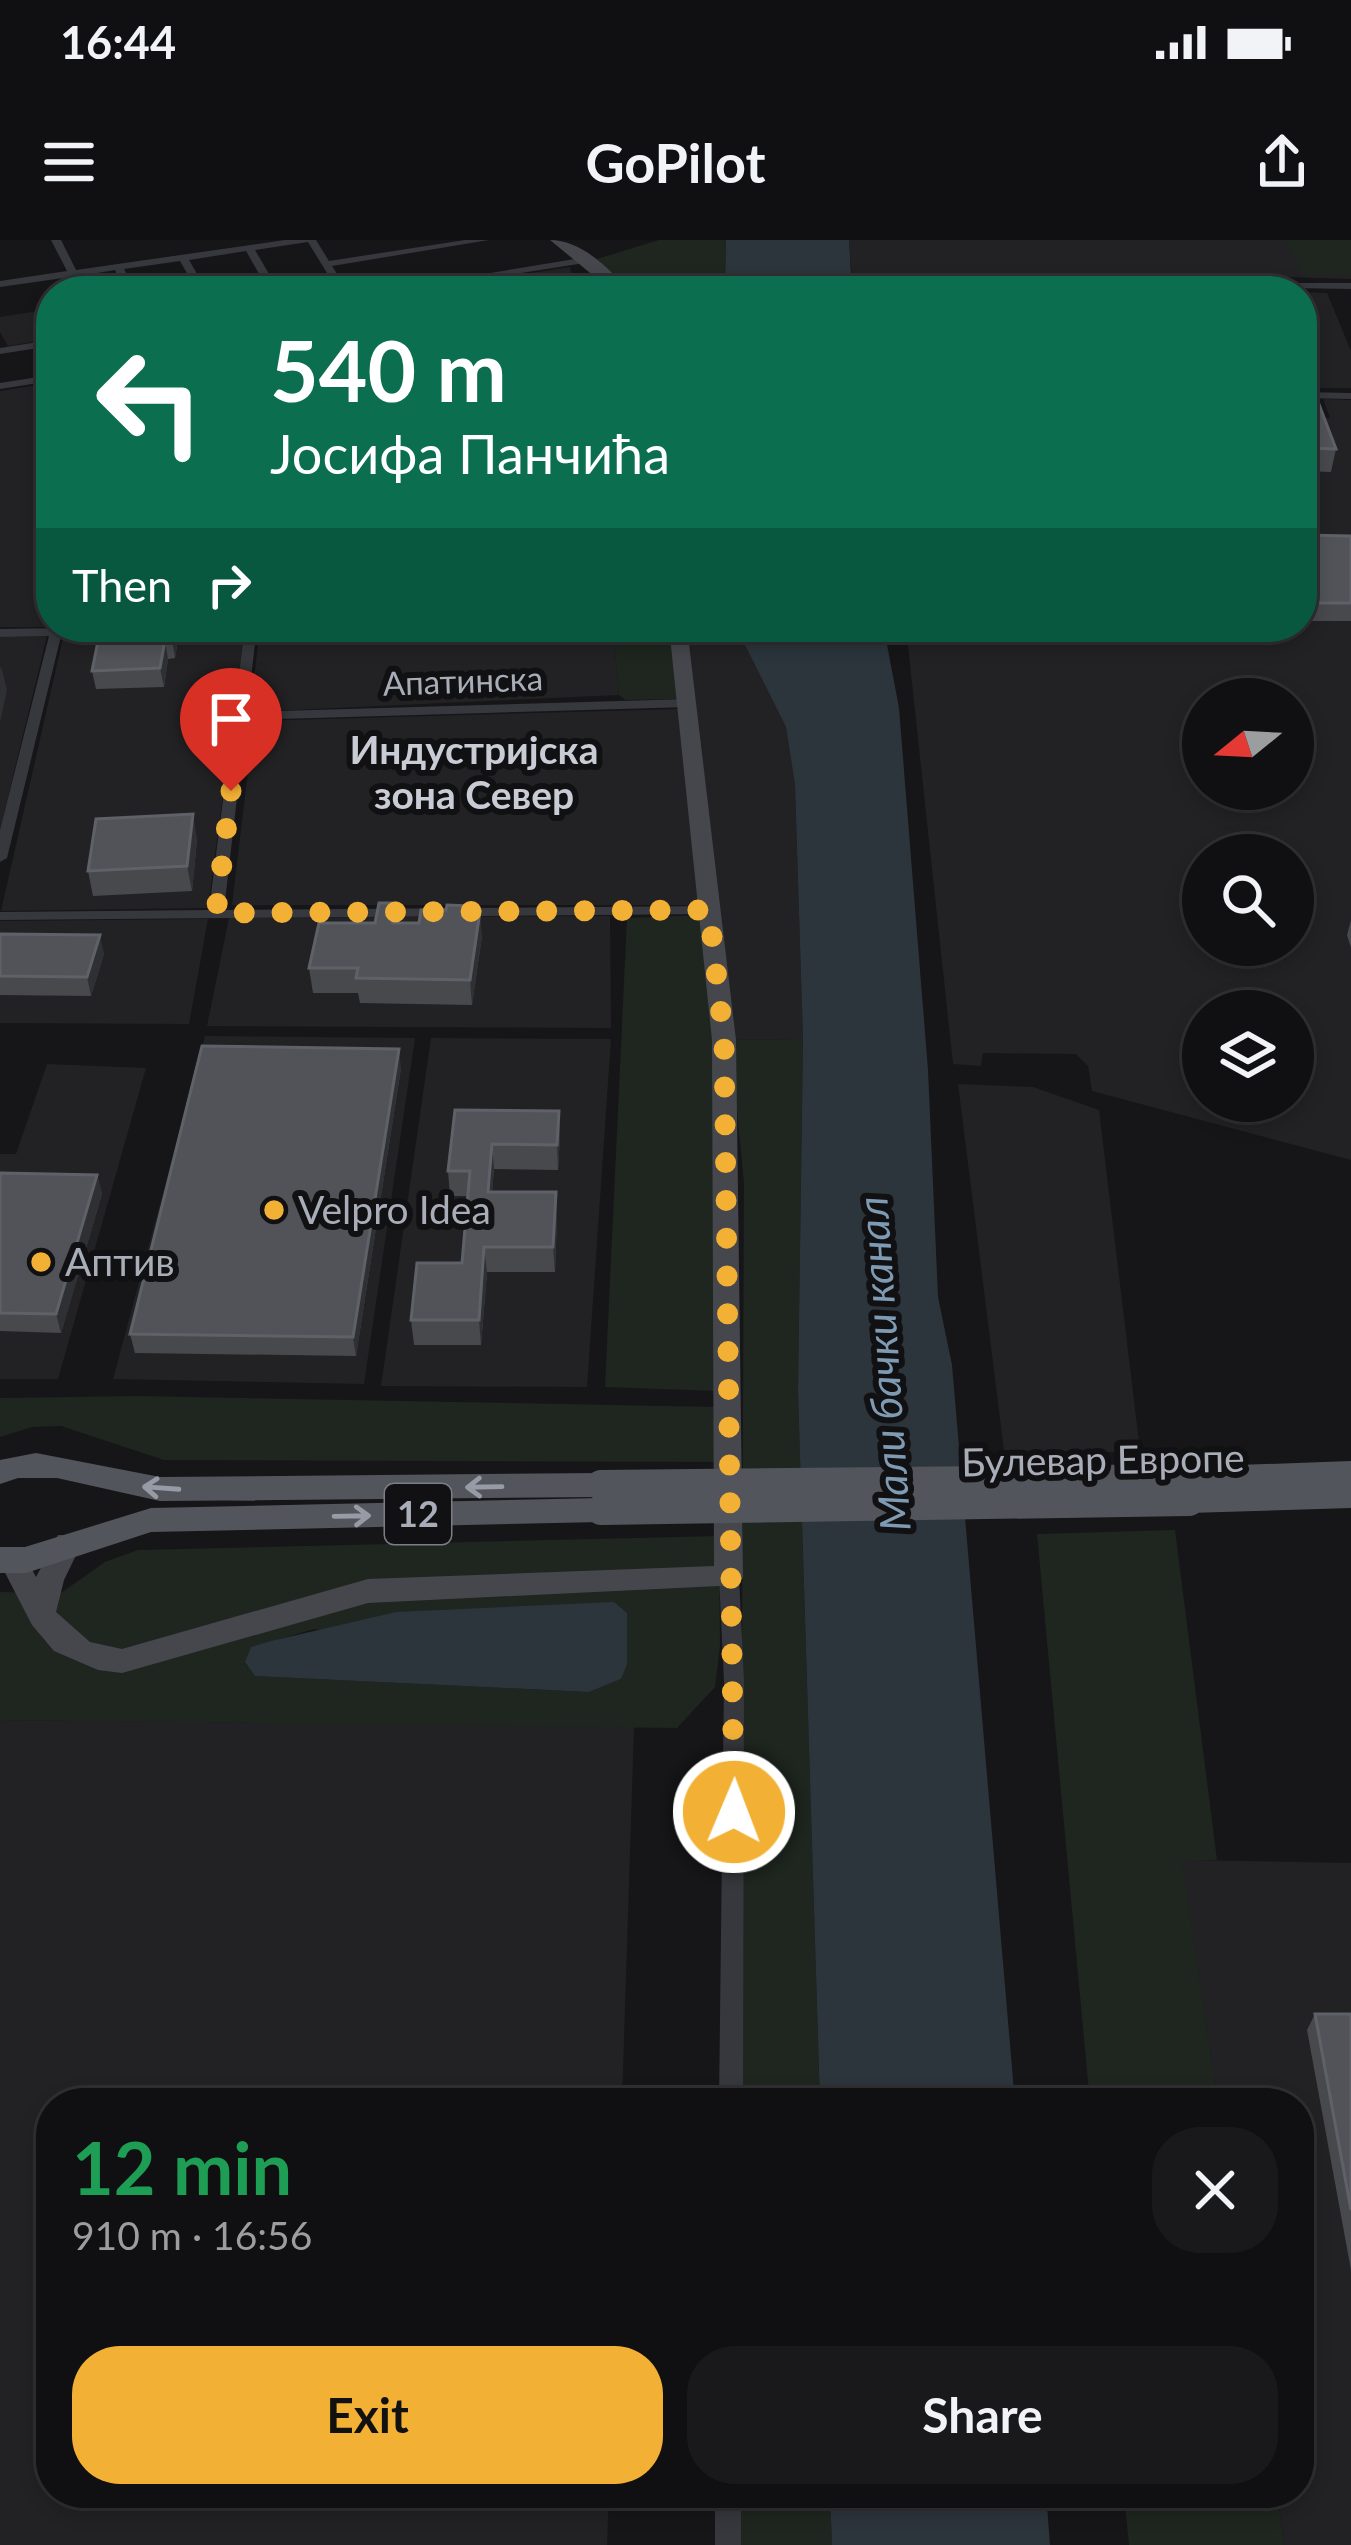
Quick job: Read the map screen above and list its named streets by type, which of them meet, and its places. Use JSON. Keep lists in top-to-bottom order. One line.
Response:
{"streets":{"main road":["Булевар Европе","12"],"street":["Апатинска"]},"districts":["Индустријска зона Север"],"water":["Мали бачки канал"],"places":["Velpro Idea","Аптив"],"north":"left","page":{"status":"16:44","header":"GoPilot","turn":["540 m","Јосифа Панчића"],"then":"Then","heading":["12 min","910 m · 16:56"],"buttons":["Exit","Share"]}}
